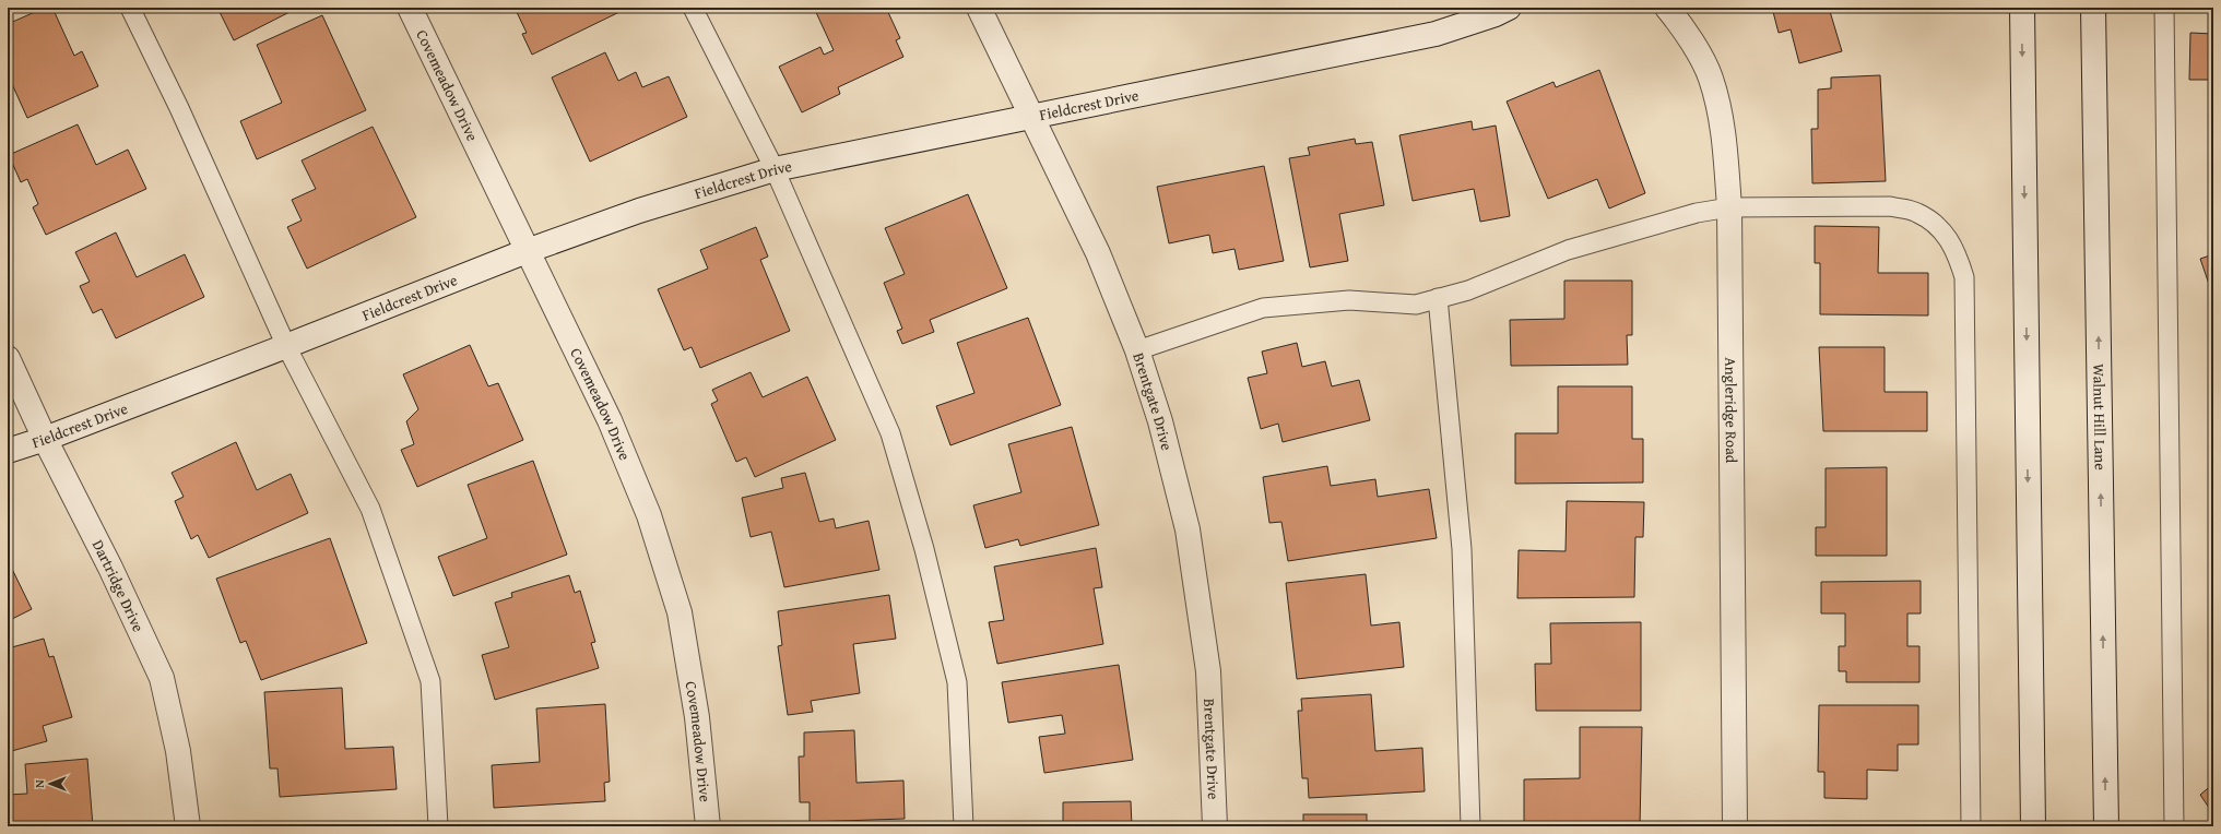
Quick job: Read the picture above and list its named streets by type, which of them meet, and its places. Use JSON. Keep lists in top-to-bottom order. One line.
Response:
{"streets":{"street":["Covemeadow Drive","Fieldcrest Drive","Brentgate Drive","Angleridge Road","Walnut Hill Lane","Dartridge Drive"]},"crossings":[["Covemeadow Drive","Fieldcrest Drive"],["Fieldcrest Drive","Brentgate Drive"],["Fieldcrest Drive","Dartridge Drive"]],"north":"left"}
